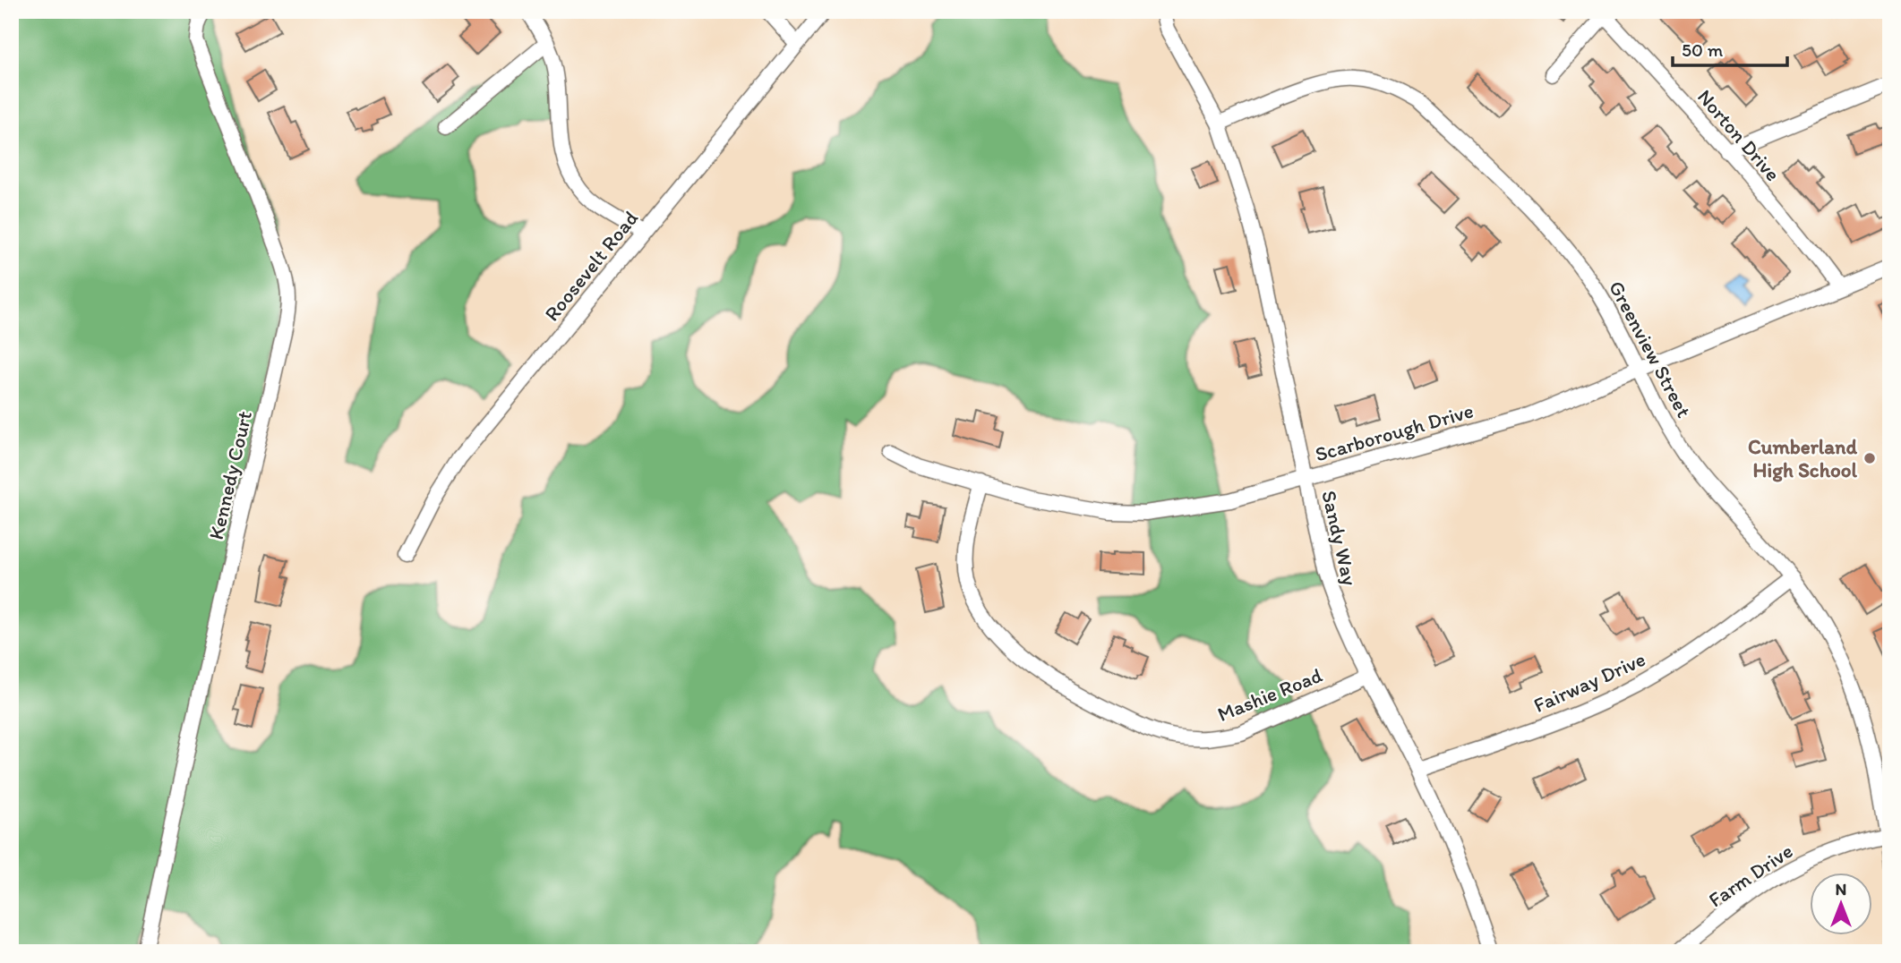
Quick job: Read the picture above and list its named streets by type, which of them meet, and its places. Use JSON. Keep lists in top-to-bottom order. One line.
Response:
{"streets":{"street":["Norton Drive","Roosevelt Road","Greenview Street","Scarborough Drive","Kennedy Court","Sandy Way","Fairway Drive","Mashie Road","Farm Drive"]},"crossings":[["Norton Drive","Scarborough Drive"],["Greenview Street","Scarborough Drive"],["Greenview Street","Sandy Way"],["Greenview Street","Fairway Drive"],["Greenview Street","Farm Drive"],["Scarborough Drive","Sandy Way"],["Scarborough Drive","Mashie Road"],["Sandy Way","Fairway Drive"],["Sandy Way","Mashie Road"]],"places":["Cumberland High School"],"scale_bar":"50 m","north":"top"}
